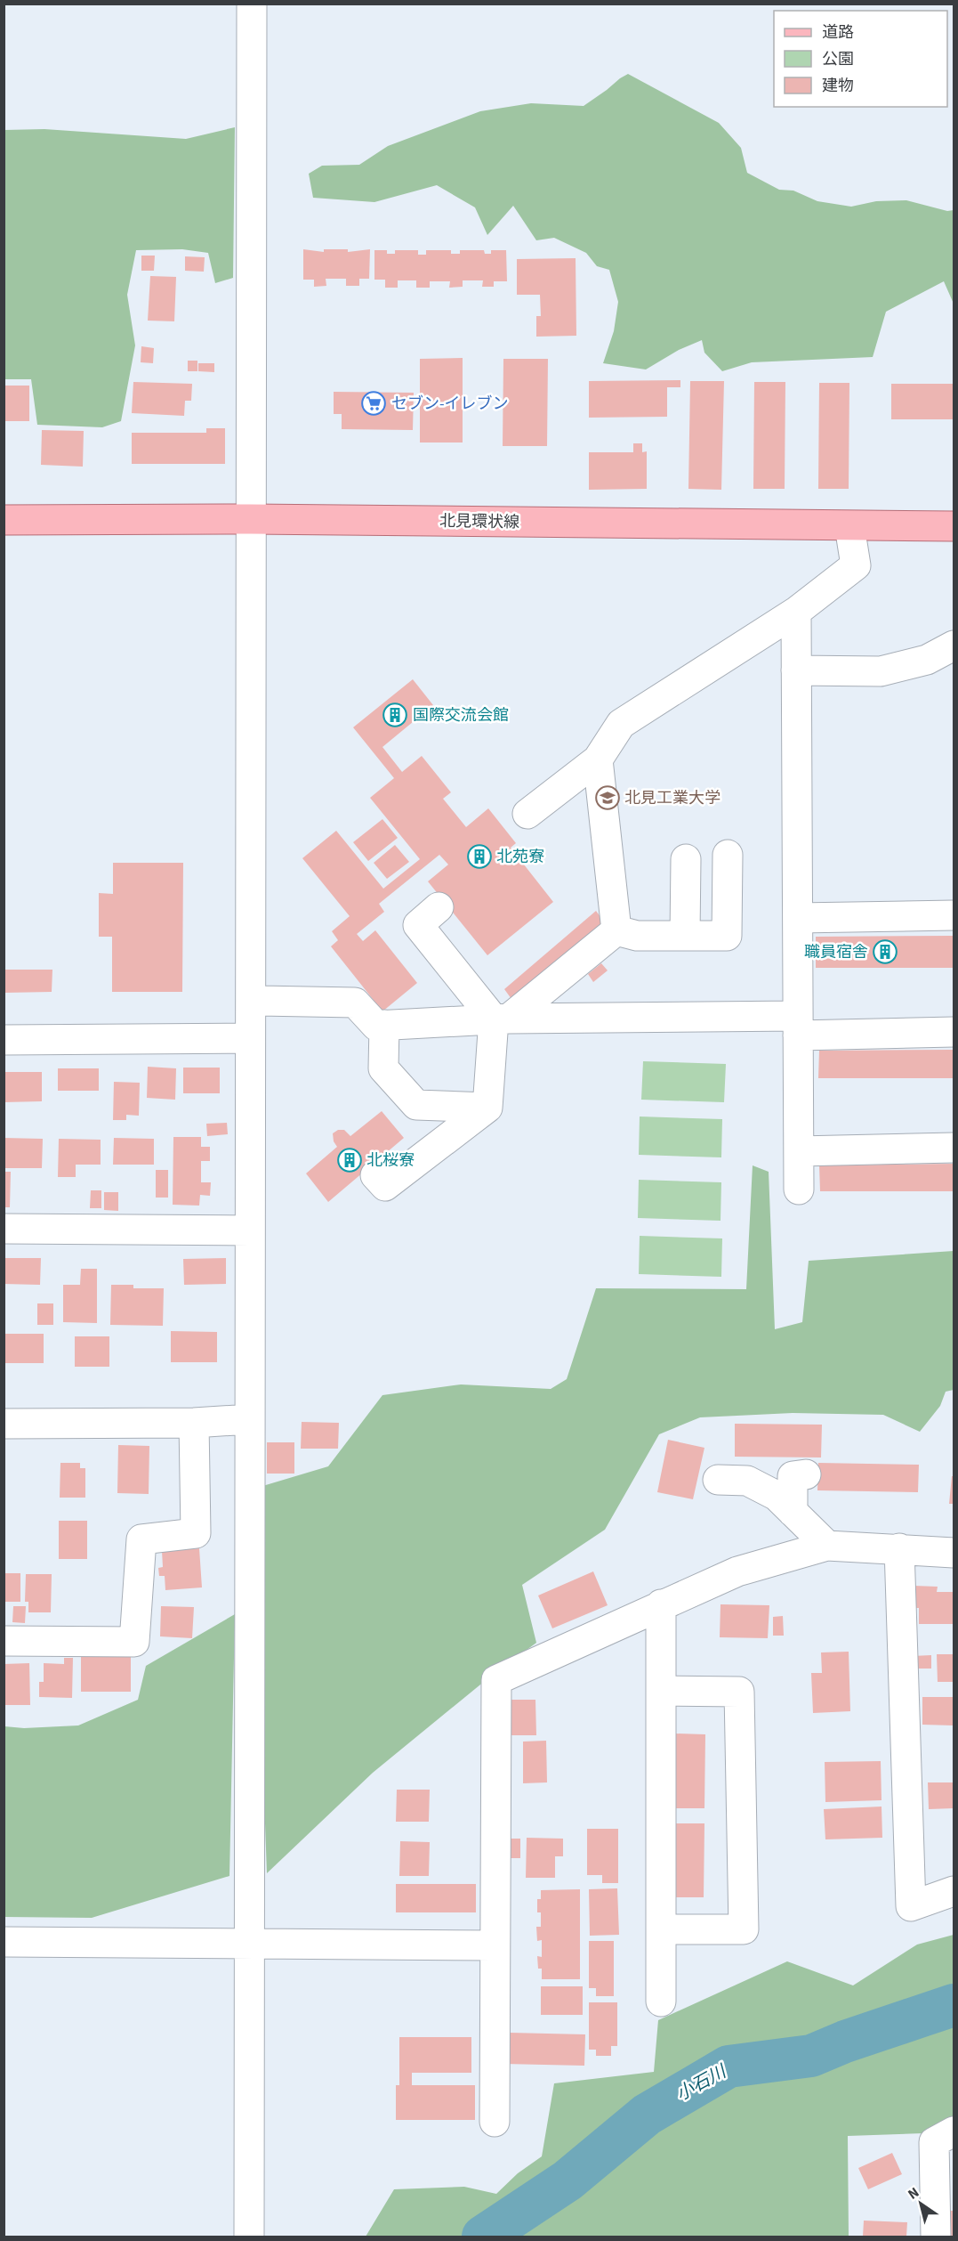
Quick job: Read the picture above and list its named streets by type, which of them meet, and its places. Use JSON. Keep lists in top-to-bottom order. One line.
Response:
{"streets":{"main road":["北見環状線"]},"water":["小石川"],"places":{"supermarket":["セブン-イレブン"],"building":["国際交流会館","北苑寮","職員宿舎","北桜寮"],"school or university":["北見工業大学"]},"legend":["道路","公園","建物"],"north":"top left"}
